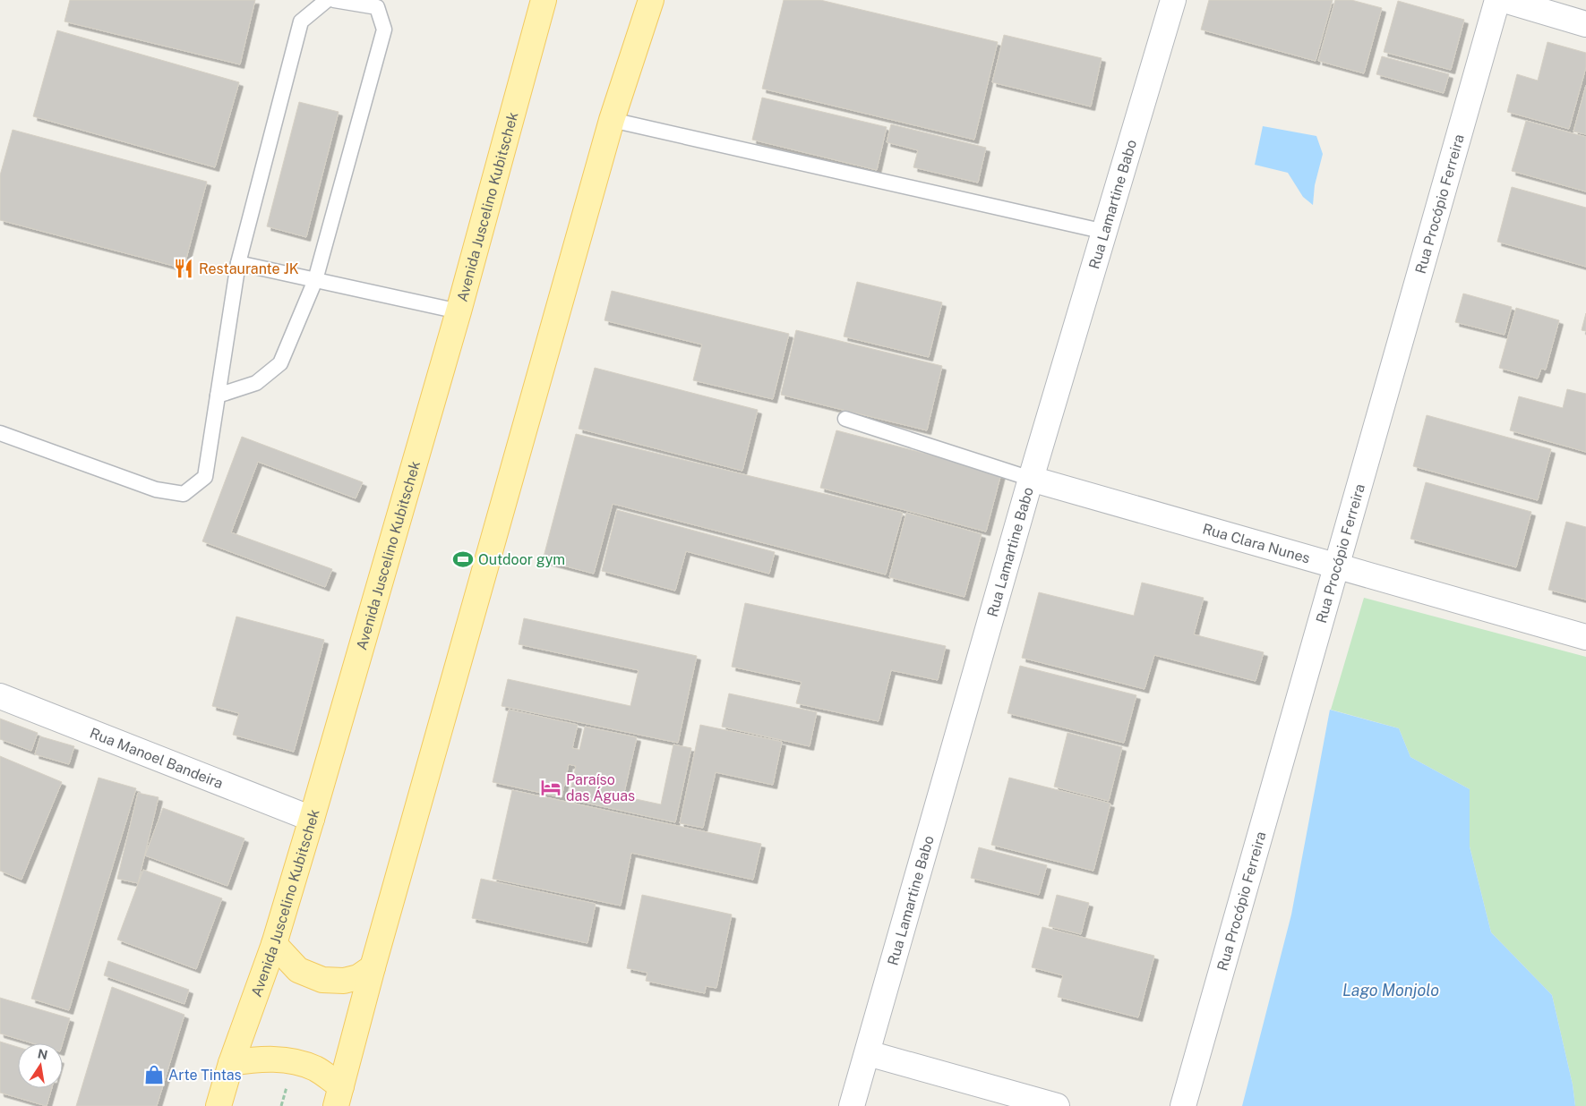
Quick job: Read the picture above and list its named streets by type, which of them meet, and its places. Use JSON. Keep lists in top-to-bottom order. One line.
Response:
{"streets":{"main road":["Avenida Juscelino Kubitschek"],"street":["Rua Procópio Ferreira","Rua Lamartine Babo","Rua Clara Nunes","Rua Manoel Bandeira"]},"crossings":[["Rua Procópio Ferreira","Rua Clara Nunes"],["Rua Lamartine Babo","Rua Clara Nunes"],["Avenida Juscelino Kubitschek","Rua Manoel Bandeira"]],"water":["Lago Monjolo"],"places":{"restaurant":["Restaurante JK"],"sports":["Outdoor gym"],"hotel":["Paraíso das Águas"],"shop":["Arte Tintas"]},"north":"top"}
